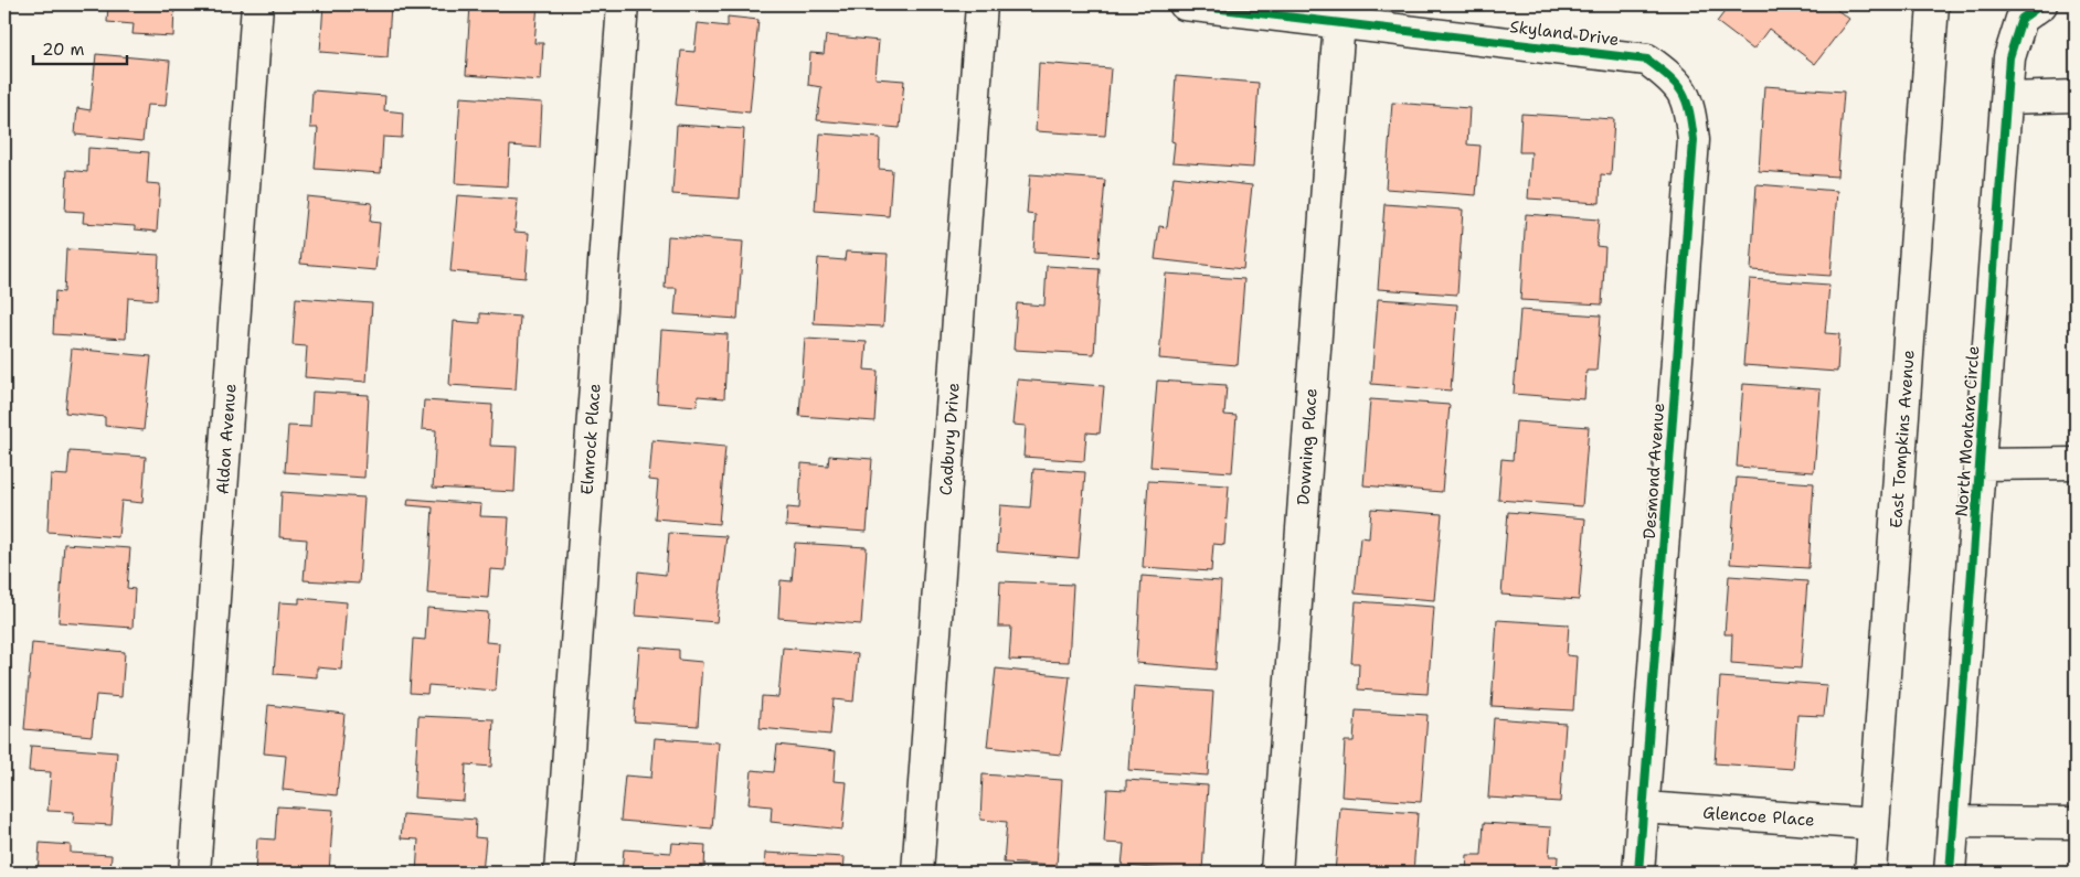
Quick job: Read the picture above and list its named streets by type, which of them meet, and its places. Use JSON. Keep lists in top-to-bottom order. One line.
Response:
{"streets":{"street":["Skyland Drive","North Montara Circle","Aldon Avenue","Elmrock Place","Cadbury Drive","East Tompkins Avenue","Downing Place","Desmond Avenue","Glencoe Place"]},"crossings":[["Skyland Drive","Downing Place"],["Skyland Drive","Desmond Avenue"],["East Tompkins Avenue","Glencoe Place"],["Desmond Avenue","Glencoe Place"]],"scale_bar":"20 m"}
